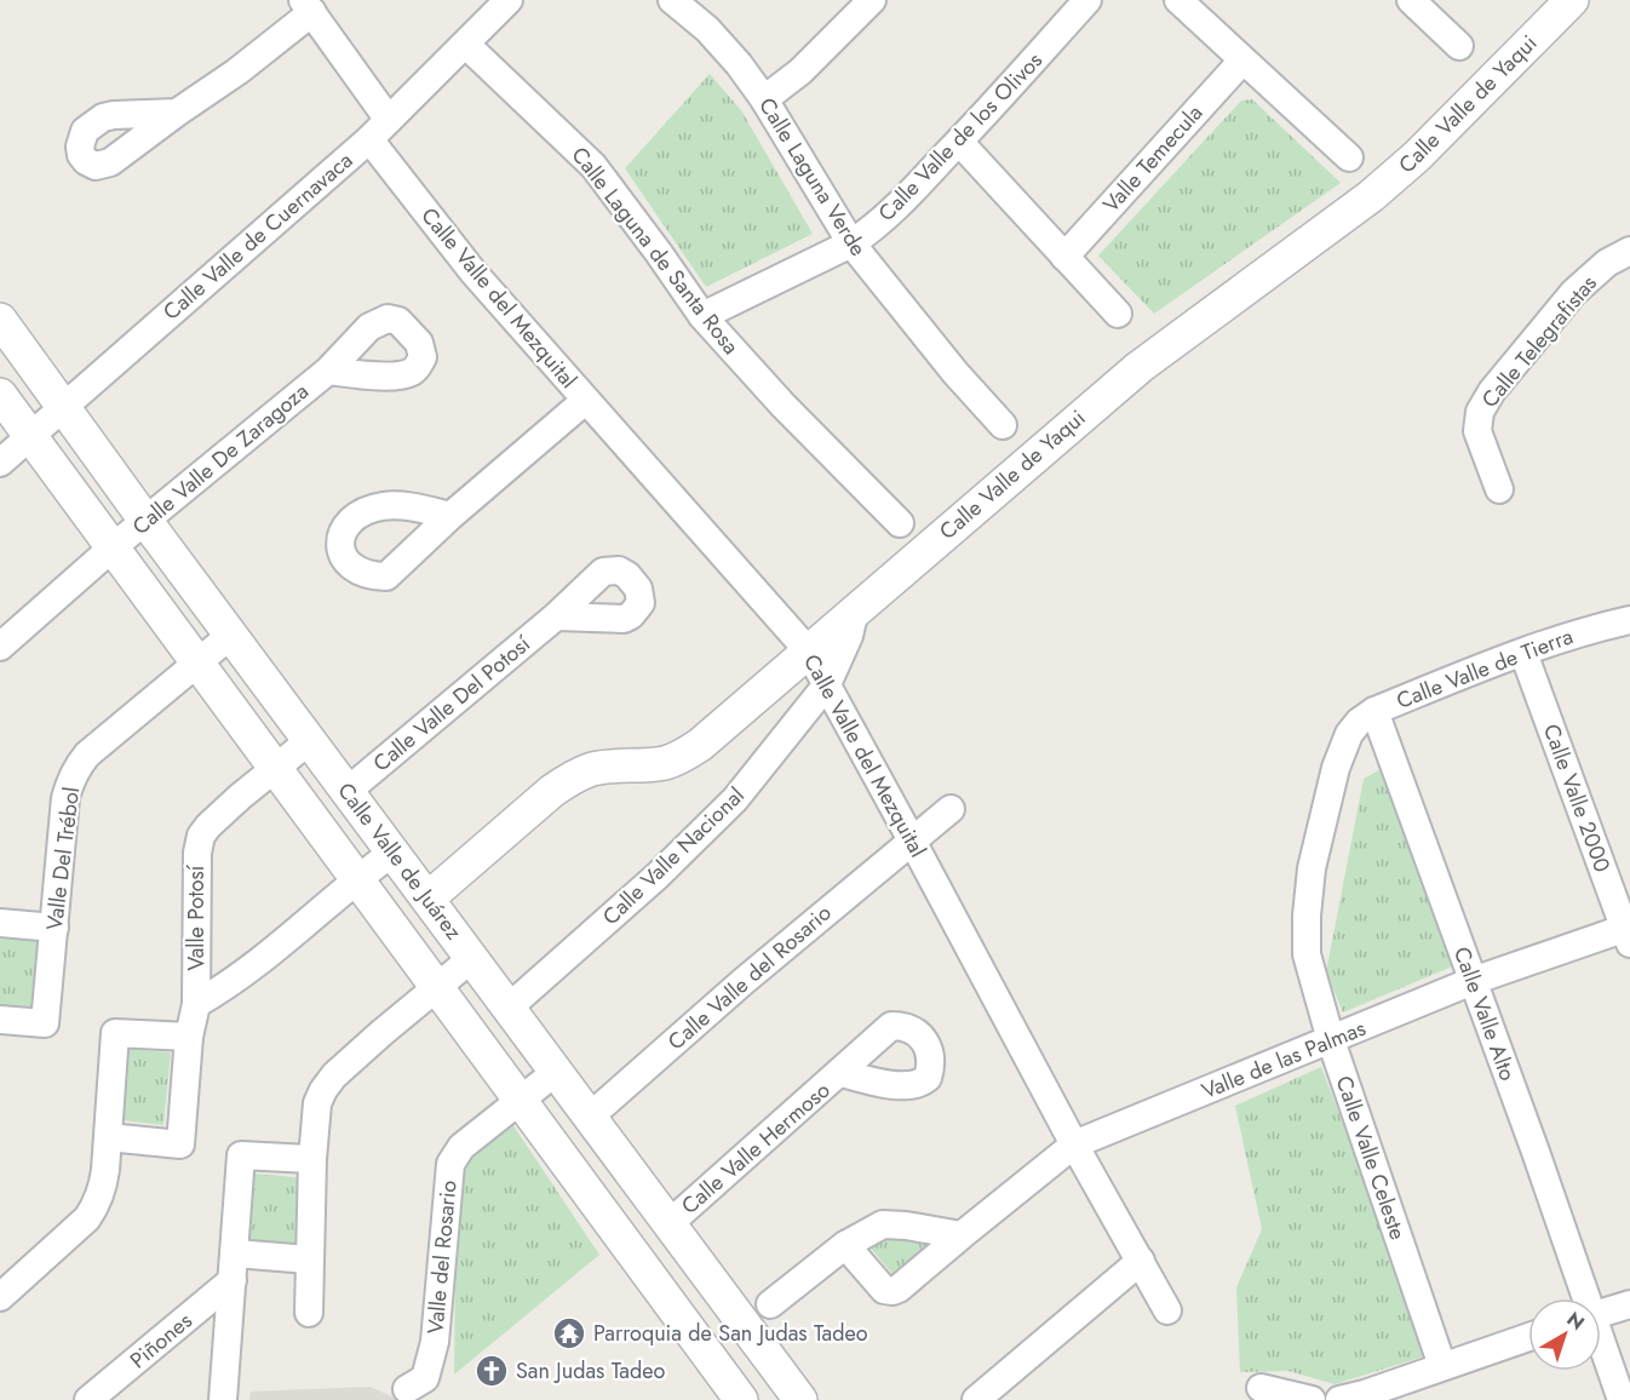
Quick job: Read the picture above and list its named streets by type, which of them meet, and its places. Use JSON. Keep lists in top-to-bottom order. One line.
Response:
{"streets":{"street":["Calle Valle de Yaqui","Calle Valle de los Olivos","Valle Temecula","Calle Laguna Verde","Calle Valle de Cuernavaca","Calle Laguna de Santa Rosa","Calle Valle del Mezquital","Calle Telegrafistas","Calle Valle De Zaragoza","Calle Valle de Tierra","Calle Valle Del Potosí","Calle Valle 2000","Calle Valle Nacional","Valle Del Trébol","Calle Valle de Juárez","Valle Potosí","Calle Valle del Rosario","Calle Valle Alto","Valle de las Palmas","Calle Valle Hermoso","Calle Valle Celeste","Valle del Rosario","Piñones"]},"crossings":[["Calle Valle de Yaqui","Calle Valle del Mezquital"],["Calle Valle de Yaqui","Calle Valle Nacional"],["Calle Valle de Yaqui","Calle Valle de Juárez"],["Calle Valle de los Olivos","Calle Laguna Verde"],["Calle Valle de los Olivos","Calle Laguna de Santa Rosa"],["Calle Valle de Cuernavaca","Calle Laguna de Santa Rosa"],["Calle Valle de Cuernavaca","Calle Valle del Mezquital"],["Calle Valle de Cuernavaca","Calle Valle de Juárez"],["Calle Valle del Mezquital","Calle Valle Nacional"],["Calle Valle del Mezquital","Calle Valle del Rosario"],["Calle Valle del Mezquital","Valle de las Palmas"],["Calle Valle De Zaragoza","Calle Valle de Juárez"],["Calle Valle de Tierra","Calle Valle 2000"],["Calle Valle de Tierra","Calle Valle Alto"],["Calle Valle de Tierra","Calle Valle Celeste"],["Calle Valle Del Potosí","Calle Valle de Juárez"],["Calle Valle 2000","Valle de las Palmas"],["Calle Valle Nacional","Calle Valle de Juárez"],["Valle Del Trébol","Calle Valle de Juárez"],["Calle Valle de Juárez","Valle Potosí"],["Calle Valle de Juárez","Calle Valle del Rosario"],["Calle Valle de Juárez","Calle Valle Hermoso"],["Calle Valle de Juárez","Valle del Rosario"],["Calle Valle Alto","Valle de las Palmas"],["Valle de las Palmas","Calle Valle Celeste"]],"places":{"temple":["Parroquia de San Judas Tadeo"],"church":["San Judas Tadeo"]},"north":"top right"}
